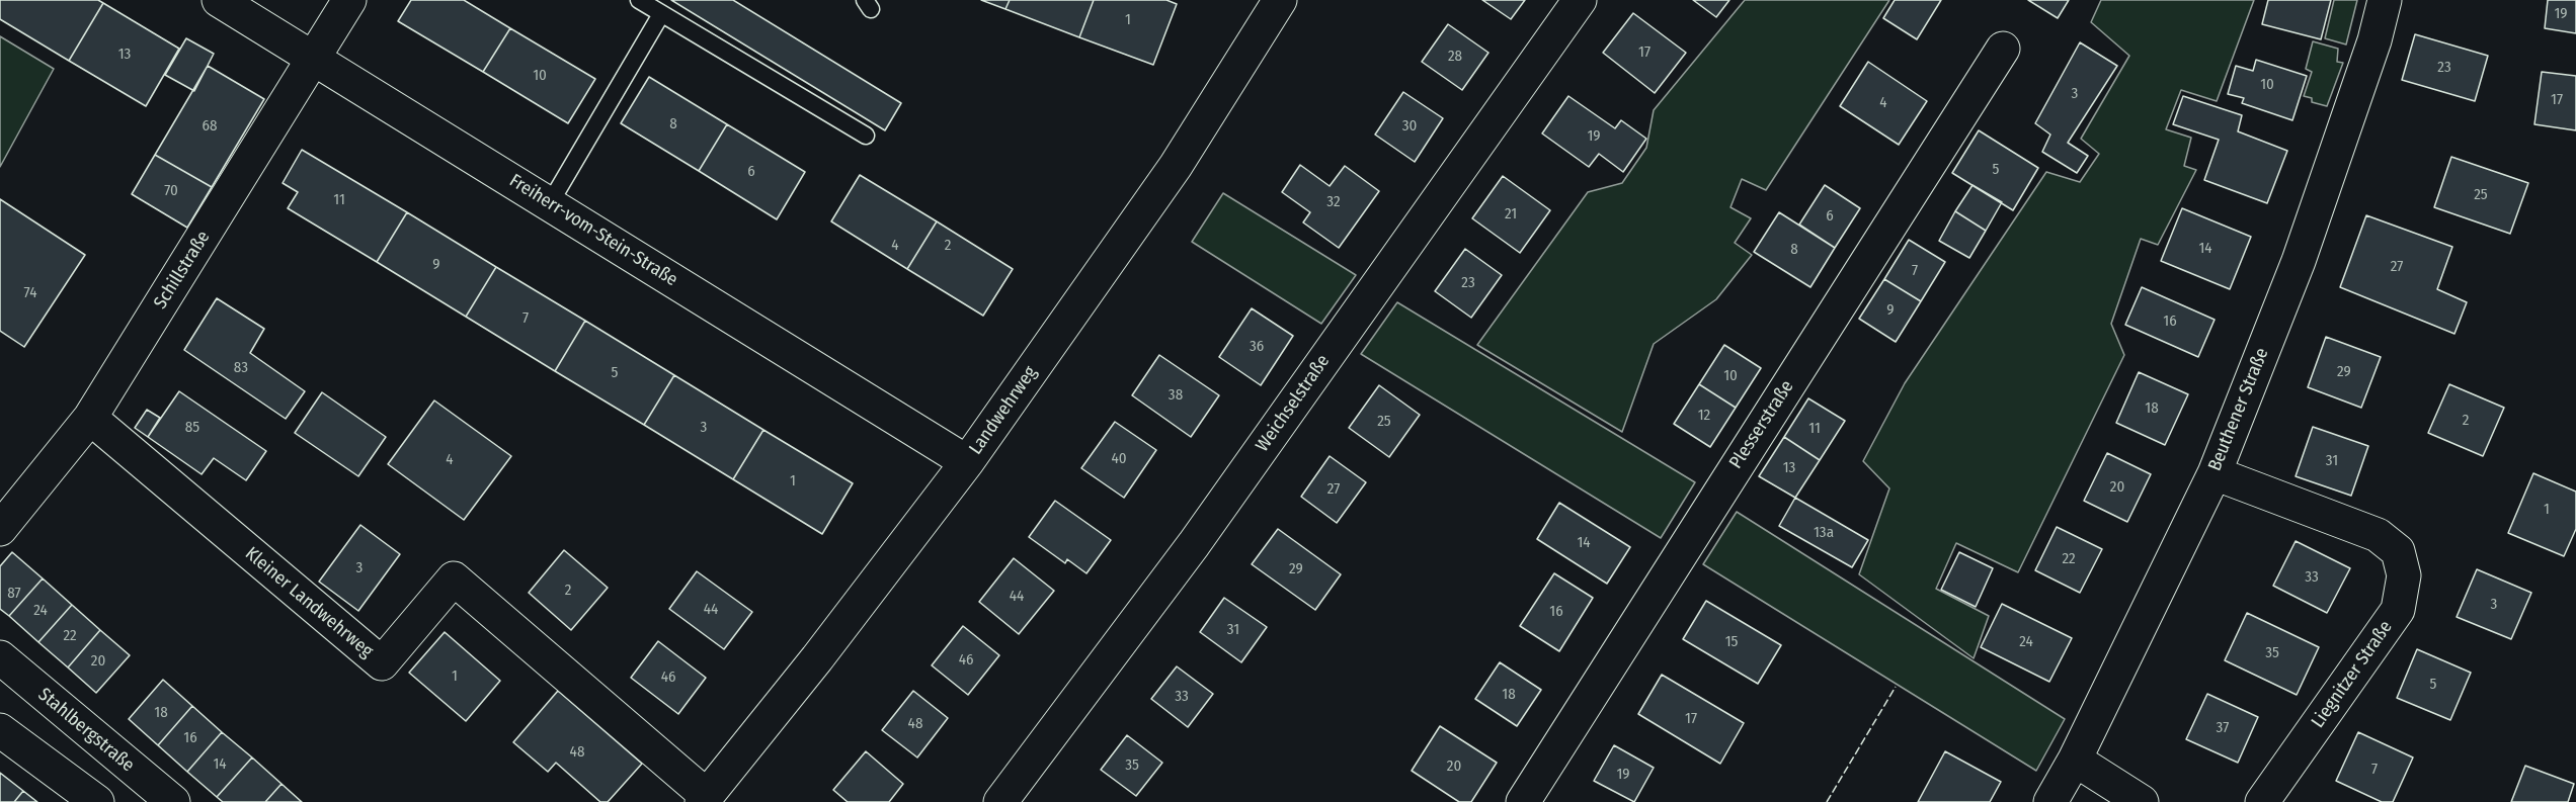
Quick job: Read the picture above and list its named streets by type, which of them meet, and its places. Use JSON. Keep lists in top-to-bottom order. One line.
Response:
{"streets":{"street":["Freiherr-vom-Stein-Straße","Schillstraße","Weichselstraße","Beuthener Straße","Landwehrweg","Plesserstraße","Kleiner Landwehrweg","Liegnitzer Straße","Stahlbergstraße"]},"crossings":[["Freiherr-vom-Stein-Straße","Schillstraße"],["Freiherr-vom-Stein-Straße","Landwehrweg"],["Schillstraße","Kleiner Landwehrweg"],["Beuthener Straße","Liegnitzer Straße"],["Landwehrweg","Kleiner Landwehrweg"]],"house_numbers":["19","1","17","13","28","23","10","10","3","17","4","8","68","30","19","5","6","70","25","11","32","21","6","4","2","14","8","9","27","7","23","74","9","7","16","36","83","29","5","10","38","18","12","2","25","85","3","11","40","4","31","13","1","20","27","1","13a","14","22","3","29","33","2","87","44","3","44","24","16","31","22","15","24","35","46","20","1","46","5","18","33","18","17","48","37","16","48","14","35","20","7","19"]}
